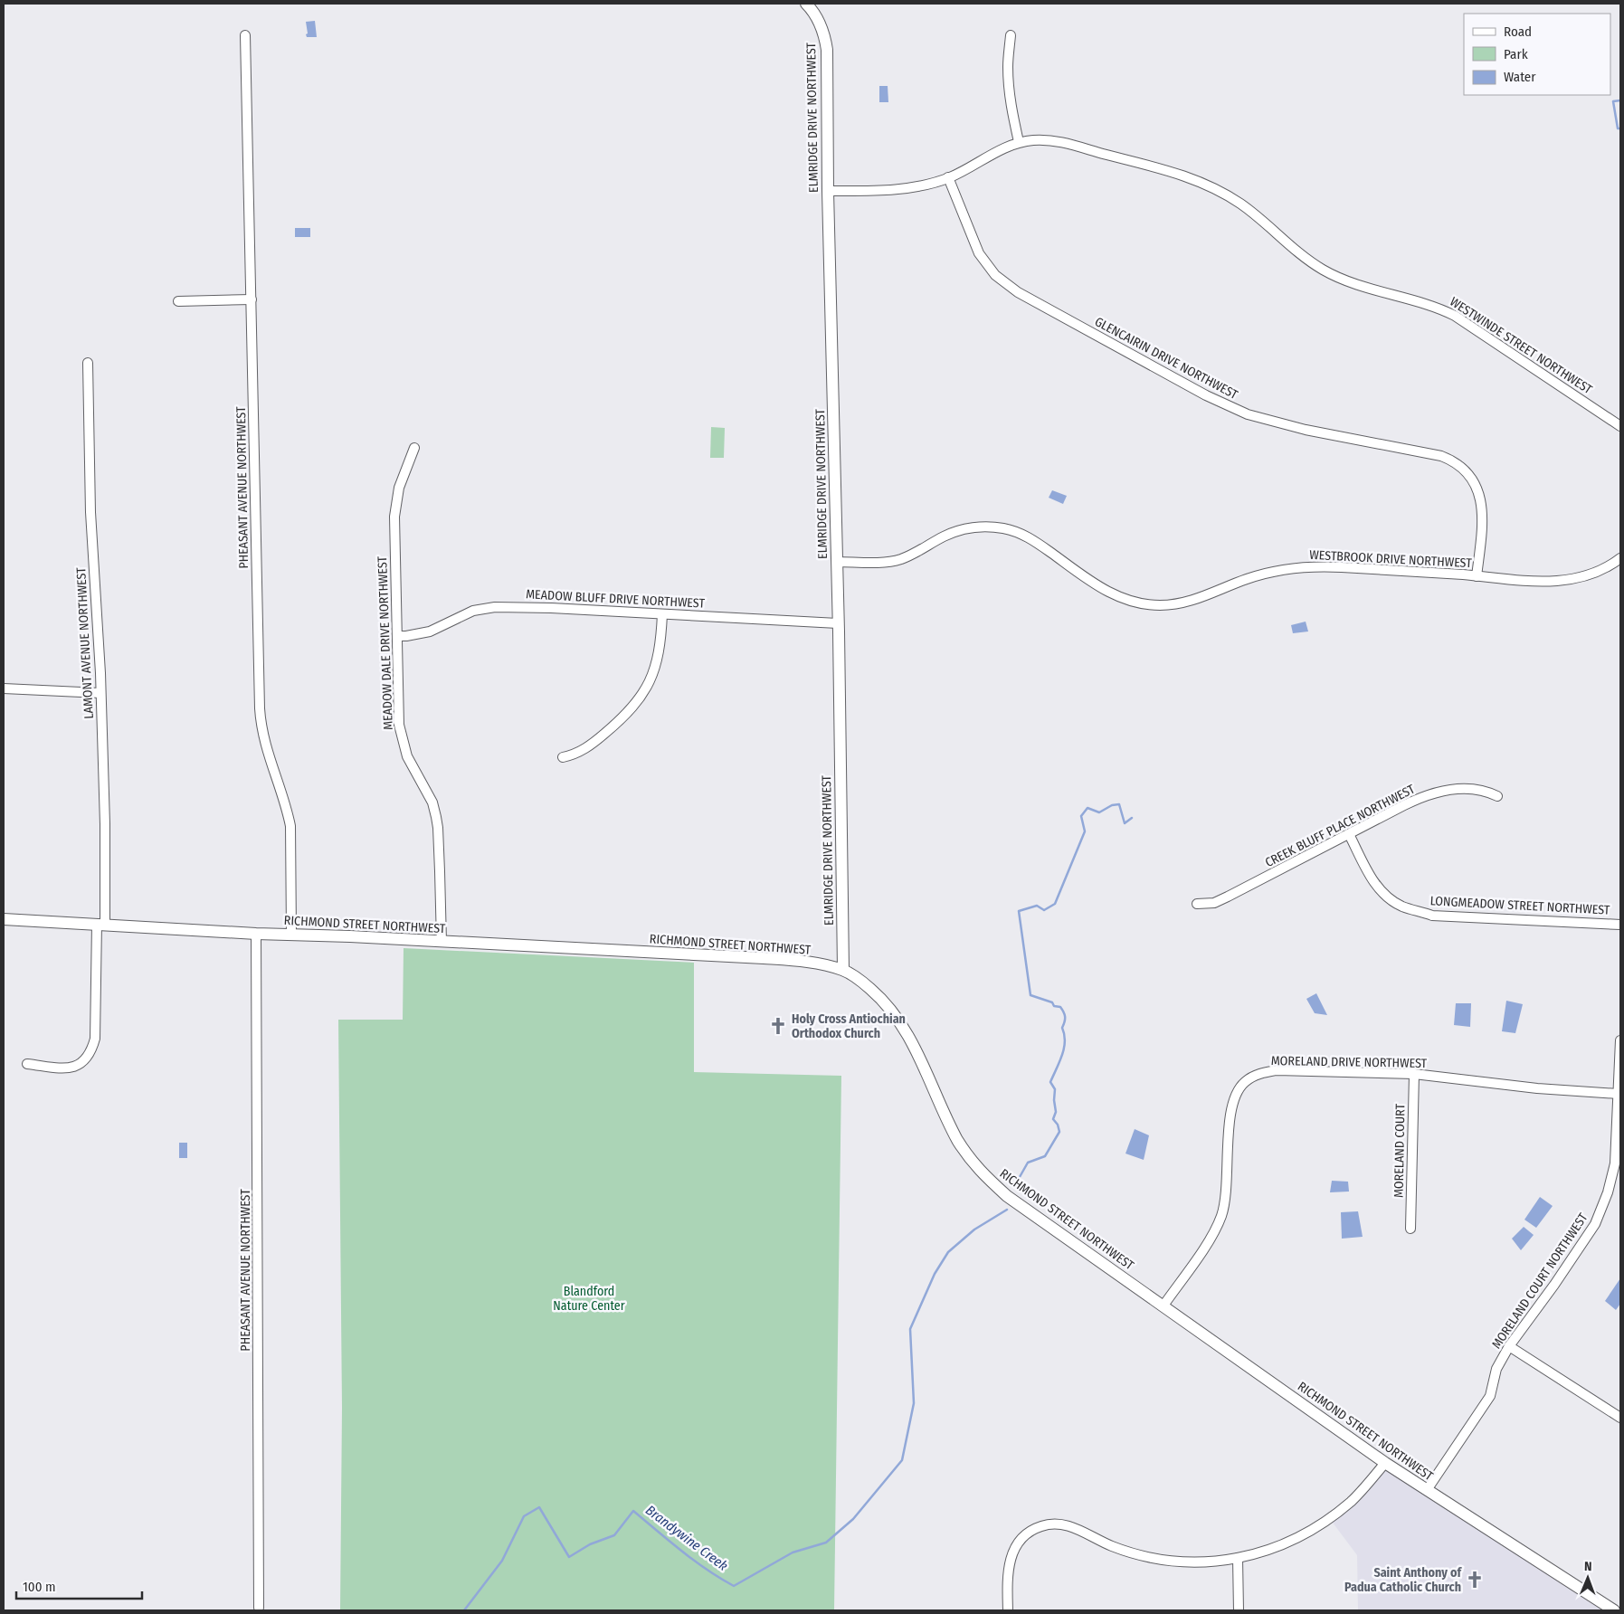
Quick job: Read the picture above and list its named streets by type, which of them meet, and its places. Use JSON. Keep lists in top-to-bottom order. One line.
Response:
{"streets":{"street":["ELMRIDGE DRIVE NORTHWEST","WESTWINDE STREET NORTHWEST","GLENCAIRIN DRIVE NORTHWEST","PHEASANT AVENUE NORTHWEST","WESTBROOK DRIVE NORTHWEST","MEADOW BLUFF DRIVE NORTHWEST","LAMONT AVENUE NORTHWEST","MEADOW DALE DRIVE NORTHWEST","CREEK BLUFF PLACE NORTHWEST","LONGMEADOW STREET NORTHWEST","RICHMOND STREET NORTHWEST","MORELAND DRIVE NORTHWEST","MORELAND COURT","MORELAND COURT NORTHWEST"]},"crossings":[["ELMRIDGE DRIVE NORTHWEST","WESTWINDE STREET NORTHWEST"],["ELMRIDGE DRIVE NORTHWEST","WESTBROOK DRIVE NORTHWEST"],["ELMRIDGE DRIVE NORTHWEST","MEADOW BLUFF DRIVE NORTHWEST"],["ELMRIDGE DRIVE NORTHWEST","RICHMOND STREET NORTHWEST"],["WESTWINDE STREET NORTHWEST","GLENCAIRIN DRIVE NORTHWEST"],["GLENCAIRIN DRIVE NORTHWEST","WESTBROOK DRIVE NORTHWEST"],["PHEASANT AVENUE NORTHWEST","RICHMOND STREET NORTHWEST"],["MEADOW BLUFF DRIVE NORTHWEST","MEADOW DALE DRIVE NORTHWEST"],["LAMONT AVENUE NORTHWEST","RICHMOND STREET NORTHWEST"],["MEADOW DALE DRIVE NORTHWEST","RICHMOND STREET NORTHWEST"],["CREEK BLUFF PLACE NORTHWEST","LONGMEADOW STREET NORTHWEST"],["RICHMOND STREET NORTHWEST","MORELAND DRIVE NORTHWEST"],["RICHMOND STREET NORTHWEST","MORELAND COURT NORTHWEST"],["MORELAND DRIVE NORTHWEST","MORELAND COURT"],["MORELAND DRIVE NORTHWEST","MORELAND COURT NORTHWEST"]],"water":["Brandywine Creek"],"parks":["Blandford Nature Center"],"places":{"church":["Holy Cross Antiochian Orthodox Church","Saint Anthony of Padua Catholic Church"]},"legend":["Road","Park","Water"],"scale_bar":"100 m","north":"top"}
